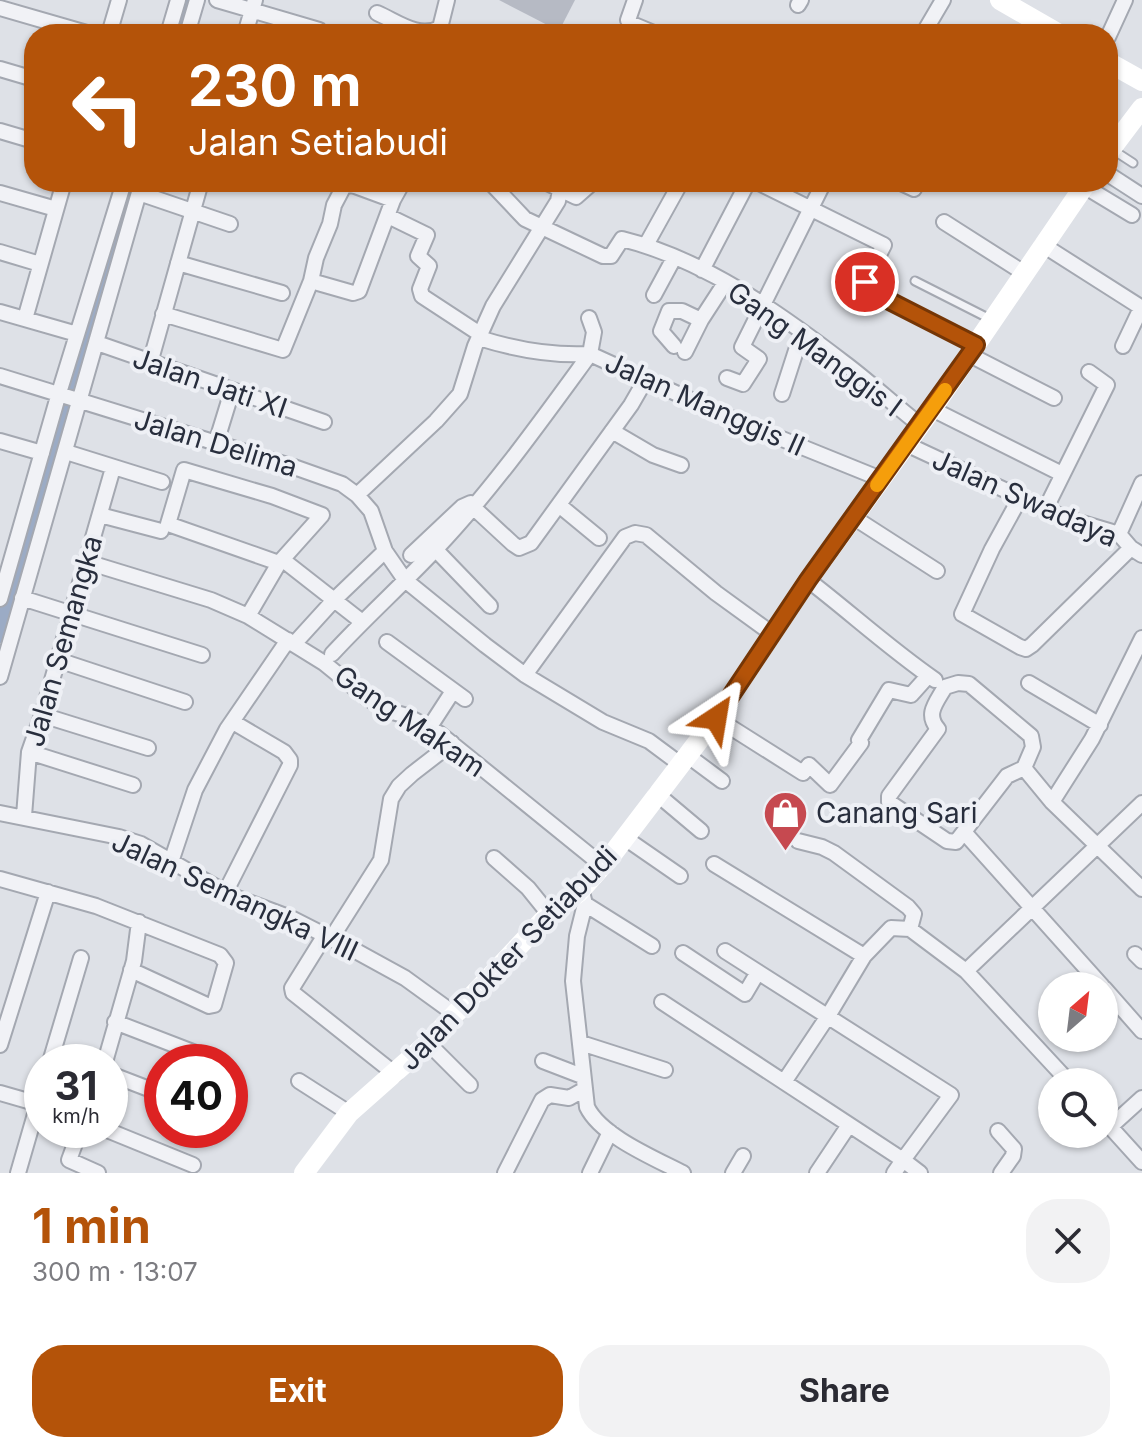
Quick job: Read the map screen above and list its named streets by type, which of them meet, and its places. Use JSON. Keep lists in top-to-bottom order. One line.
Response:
{"streets":{"street":["Gang Manggis I","Jalan Jati XI","Jalan Manggis II","Jalan Delima","Jalan Swadaya","Jalan Semangka","Gang Makam","Jalan Semangka VIII","Jalan Dokter Setiabudi"]},"crossings":[["Gang Manggis I","Jalan Dokter Setiabudi"],["Jalan Manggis II","Jalan Dokter Setiabudi"],["Jalan Swadaya","Jalan Dokter Setiabudi"],["Jalan Semangka","Gang Makam"],["Jalan Semangka","Jalan Semangka VIII"],["Gang Makam","Jalan Dokter Setiabudi"],["Jalan Semangka VIII","Jalan Dokter Setiabudi"]],"places":{"shop":["Canang Sari"]},"north":"top right","page":{"turn":["230 m","Jalan Setiabudi"],"speed":"31 km/h","limit":"40","heading":["1 min","300 m · 13:07"],"buttons":["Exit","Share"]}}
